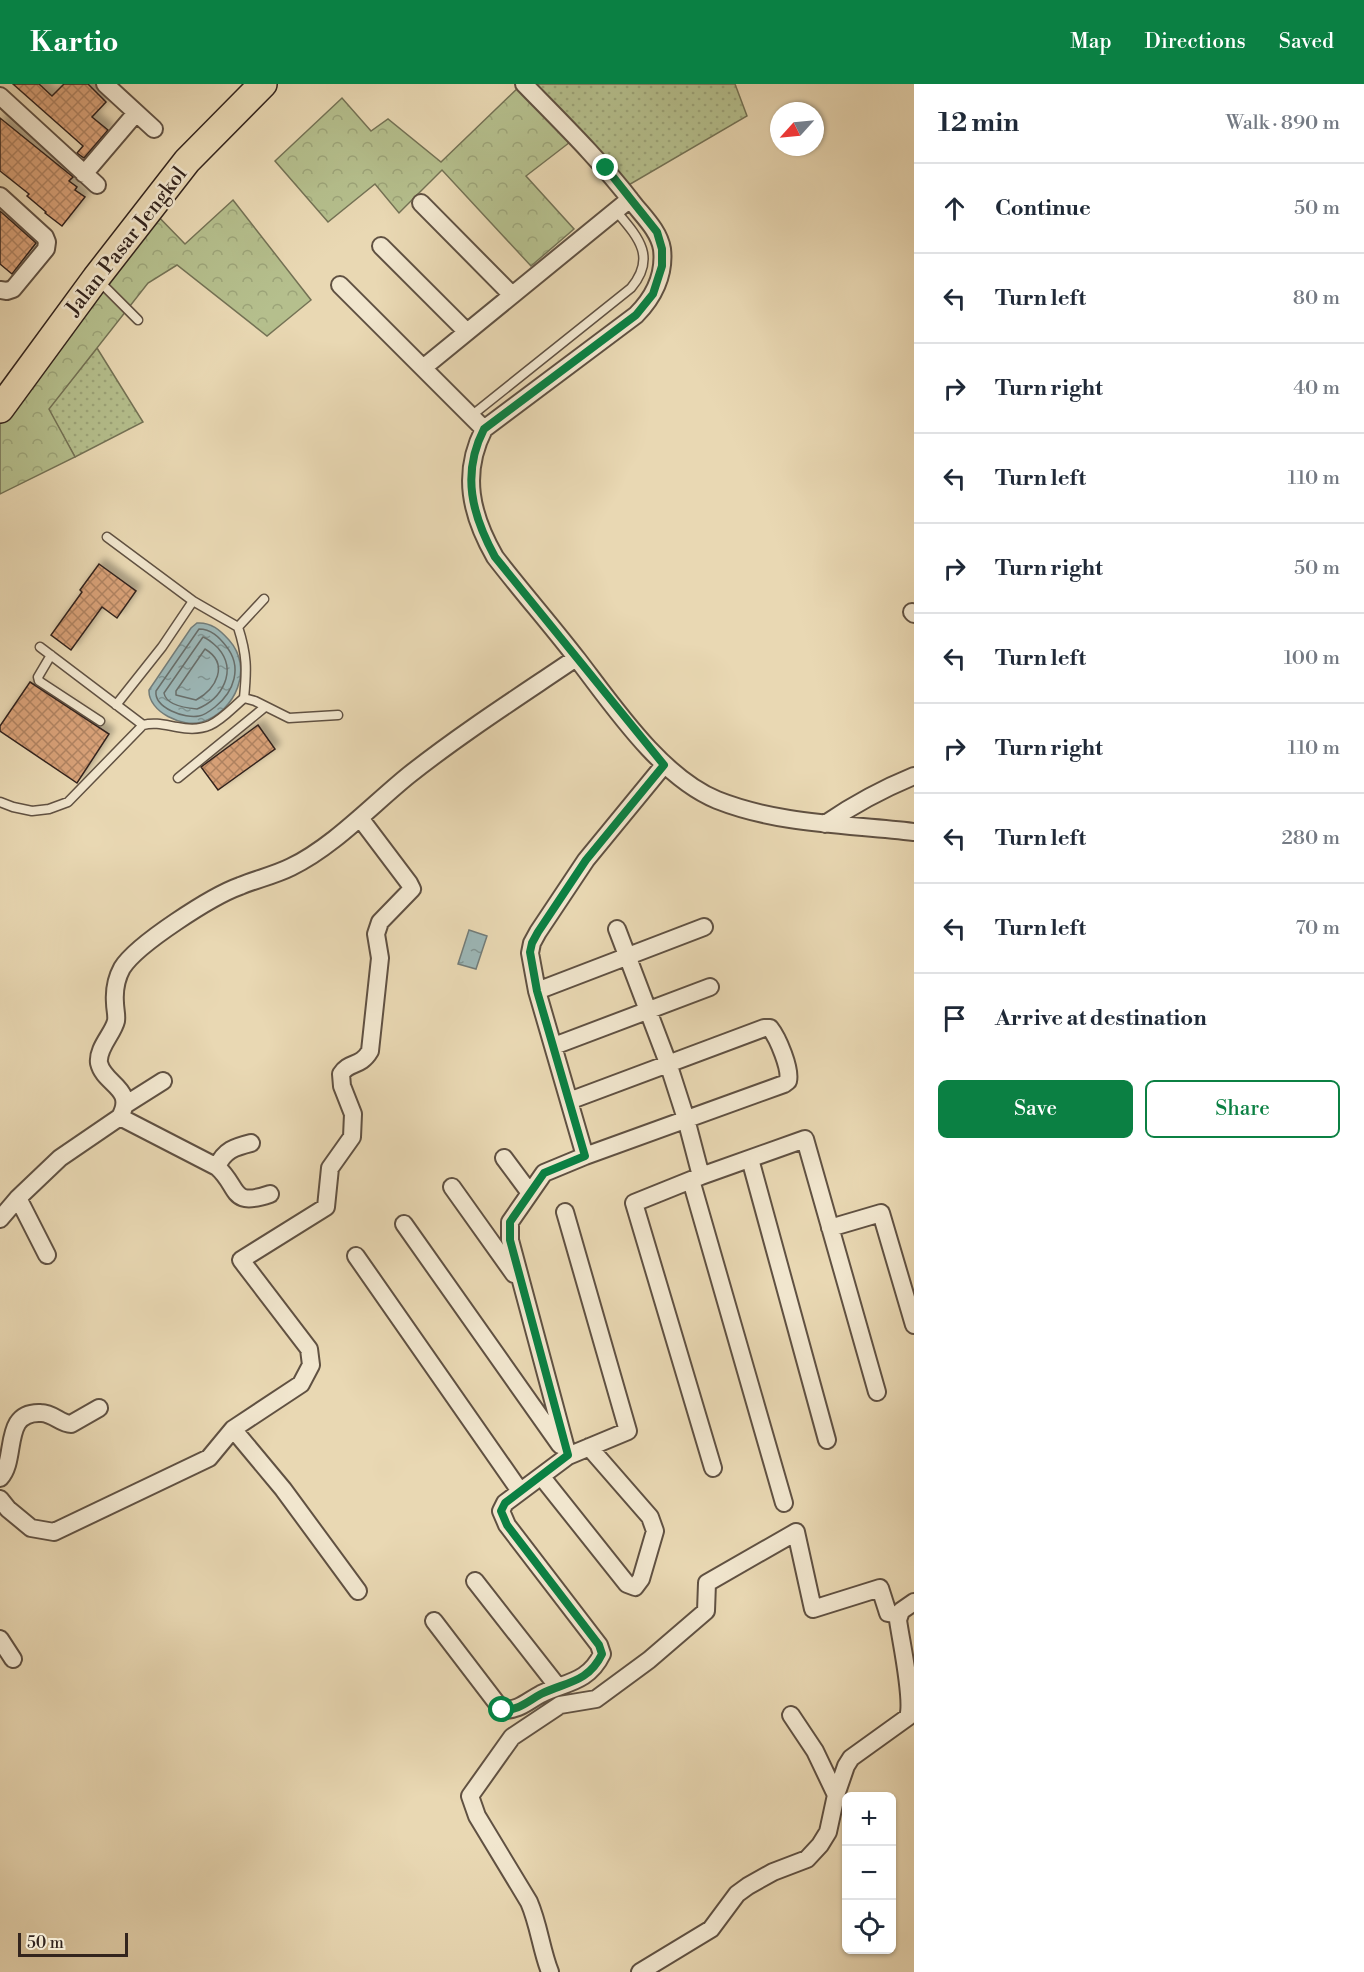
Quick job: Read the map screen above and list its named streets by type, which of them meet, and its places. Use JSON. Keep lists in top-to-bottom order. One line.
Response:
{"streets":{"main road":["Jalan Pasar Jengkol"]},"scale_bar":"50 m","north":"bottom left","page":{"header":"Kartio","nav":["Map","Directions","Saved"],"heading":["12 min","Walk · 890 m"],"list":[["Continue","50 m"],["Turn left","80 m"],["Turn right","40 m"],["Turn left","110 m"],["Turn right","50 m"],["Turn left","100 m"],["Turn right","110 m"],["Turn left","280 m"],["Turn left","70 m"],"Arrive at destination"],"buttons":["Save","Share"],"map_buttons":["+","−"],"scale":"50 m"}}
